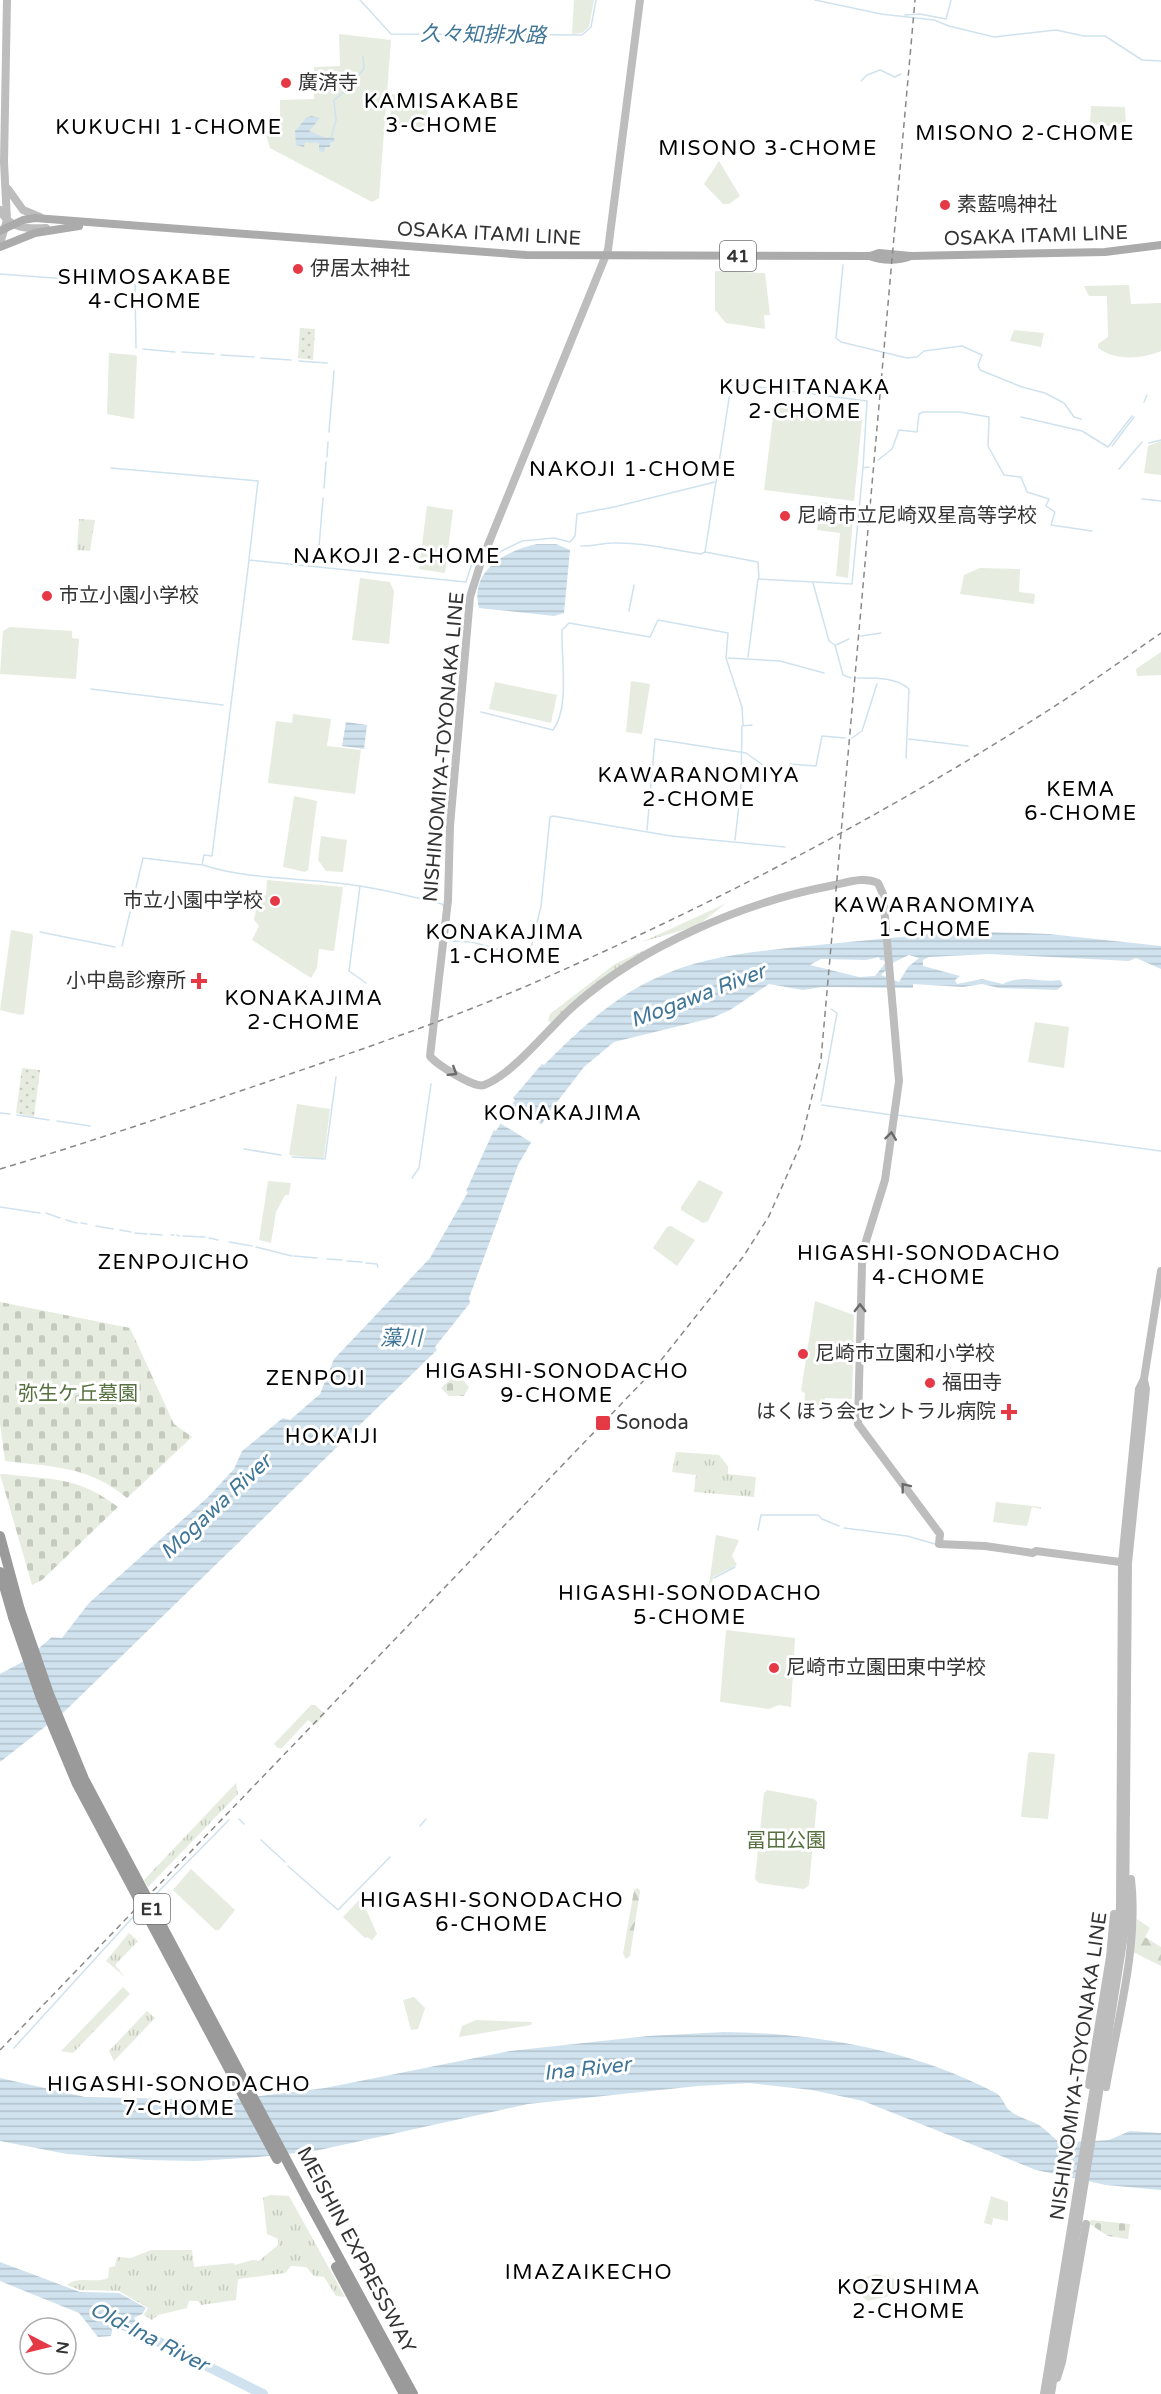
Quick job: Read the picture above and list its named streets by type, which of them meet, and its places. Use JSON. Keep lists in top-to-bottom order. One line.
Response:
{"streets":{"highway":["E1","MEISHIN EXPRESSWAY"],"main road":["OSAKA ITAMI LINE","41","NISHINOMIYA-TOYONAKA LINE"]},"crossings":[["OSAKA ITAMI LINE","NISHINOMIYA-TOYONAKA LINE"]],"districts":["KAMISAKABE 3-CHOME","KUKUCHI 1-CHOME","MISONO 2-CHOME","MISONO 3-CHOME","SHIMOSAKABE 4-CHOME","KUCHITANAKA 2-CHOME","NAKOJI 1-CHOME","NAKOJI 2-CHOME","KAWARANOMIYA 2-CHOME","KEMA 6-CHOME","KAWARANOMIYA 1-CHOME","KONAKAJIMA 1-CHOME","KONAKAJIMA 2-CHOME","KONAKAJIMA","HIGASHI-SONODACHO 4-CHOME","ZENPOJICHO","HIGASHI-SONODACHO 9-CHOME","ZENPOJI","HOKAIJI","HIGASHI-SONODACHO 5-CHOME","HIGASHI-SONODACHO 6-CHOME","HIGASHI-SONODACHO 7-CHOME","IMAZAIKECHO","KOZUSHIMA 2-CHOME"],"water":["久々知排水路","Mogawa River","藻川","Ina River","Old-Ina River"],"parks":["弥生ケ丘墓園","冨田公園"],"places":{"other":["廣済寺","素藍鳴神社","伊居太神社","尼崎市立尼崎双星高等学校","市立小園小学校","市立小園中学校","尼崎市立園和小学校","福田寺","尼崎市立園田東中学校"],"health":["小中島診療所","はくほう会セントラル病院"],"transit":["Sonoda"]},"north":"right"}
